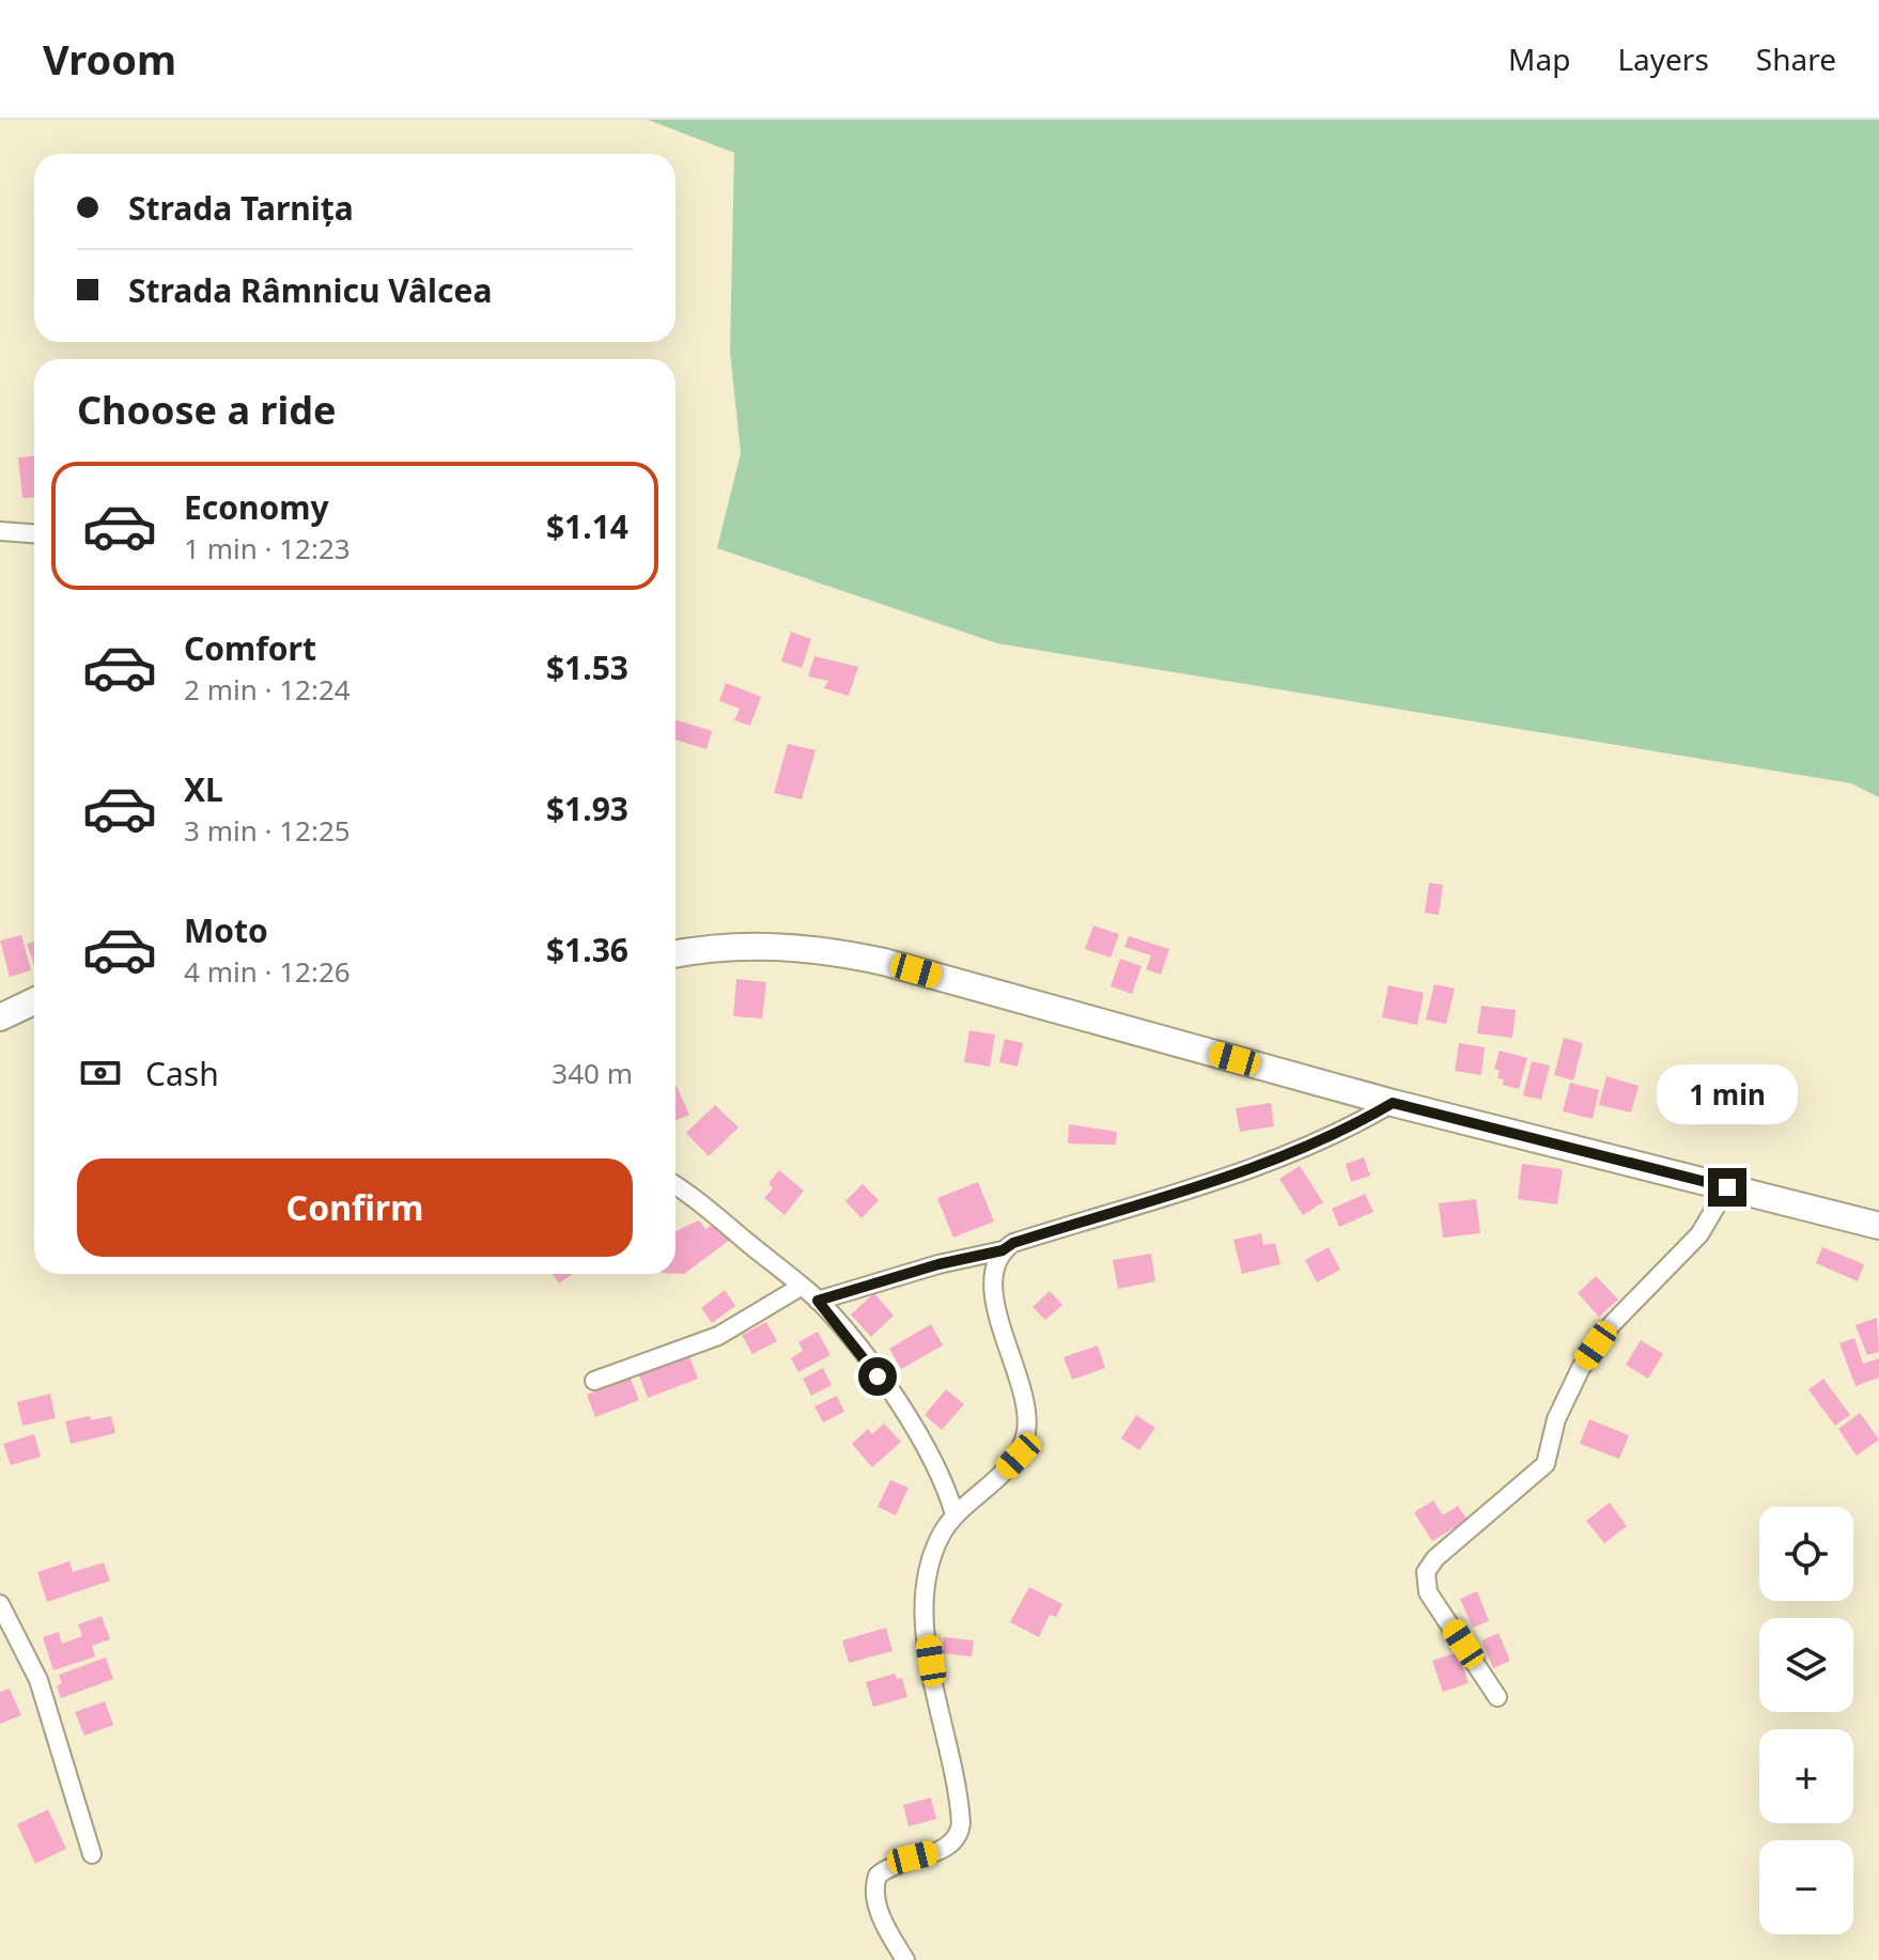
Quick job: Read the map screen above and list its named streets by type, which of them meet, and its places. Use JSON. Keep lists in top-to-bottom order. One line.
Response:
{"page":{"header":"Vroom","nav":["Map","Layers","Share"],"banner":["Strada Tarnița","Strada Râmnicu Vâlcea"],"heading":"Choose a ride","list":[{"name":"Economy","note":"1 min · 12:23","value":"$1.14"},{"name":"Comfort","note":"2 min · 12:24","value":"$1.53"},{"name":"XL","note":"3 min · 12:25","value":"$1.93"},{"name":"Moto","note":"4 min · 12:26","value":"$1.36"}],"pay":["Cash","340 m"],"bubble":"1 min","buttons":"Confirm","map_buttons":["+","−"]}}
